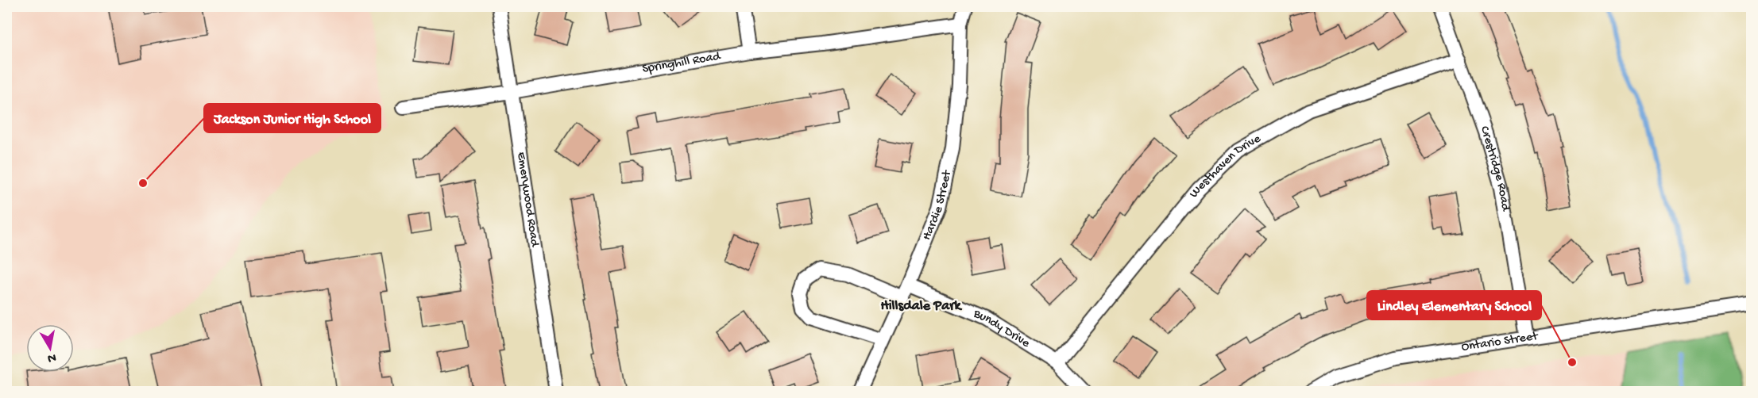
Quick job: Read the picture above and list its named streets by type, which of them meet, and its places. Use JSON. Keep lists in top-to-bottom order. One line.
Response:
{"streets":{"street":["Springhill Road","Westhaven Drive","Crestridge Road","Emerywood Road","Hardie Street","Bundy Drive","Ontario Street"]},"crossings":[["Springhill Road","Emerywood Road"],["Springhill Road","Hardie Street"],["Westhaven Drive","Crestridge Road"],["Westhaven Drive","Bundy Drive"],["Crestridge Road","Ontario Street"],["Hardie Street","Bundy Drive"]],"districts":["Hillsdale Park"],"places":["Jackson Junior High School","Lindley Elementary School"],"north":"bottom"}
